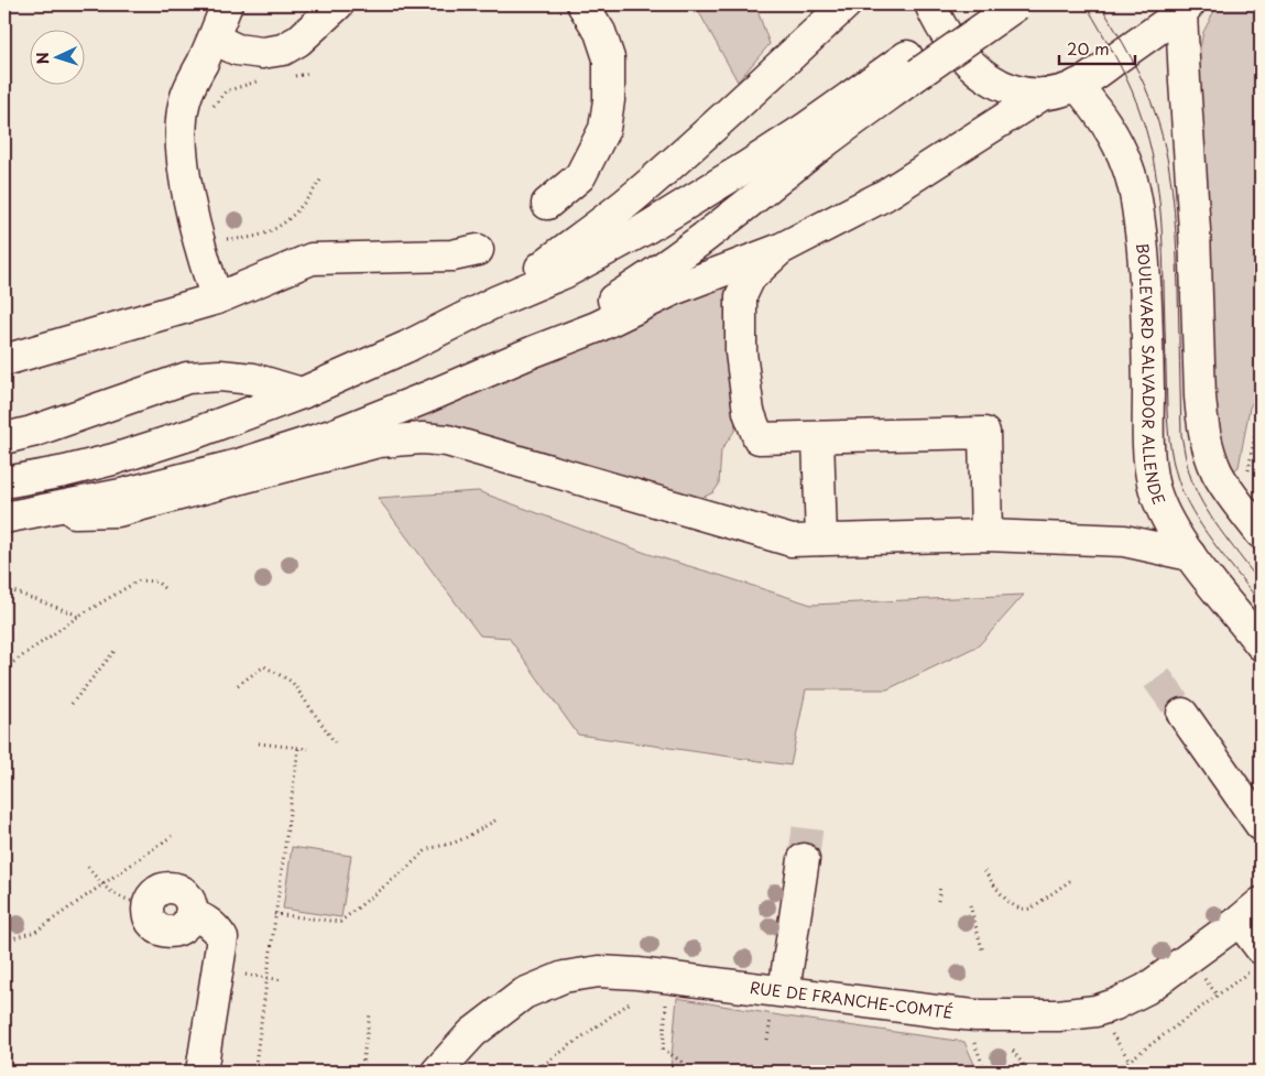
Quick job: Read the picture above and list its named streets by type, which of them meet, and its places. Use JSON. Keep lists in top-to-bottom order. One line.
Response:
{"streets":{"main road":["BOULEVARD SALVADOR ALLENDE","RUE DE FRANCHE-COMTÉ"]},"scale_bar":"20 m","north":"left"}
